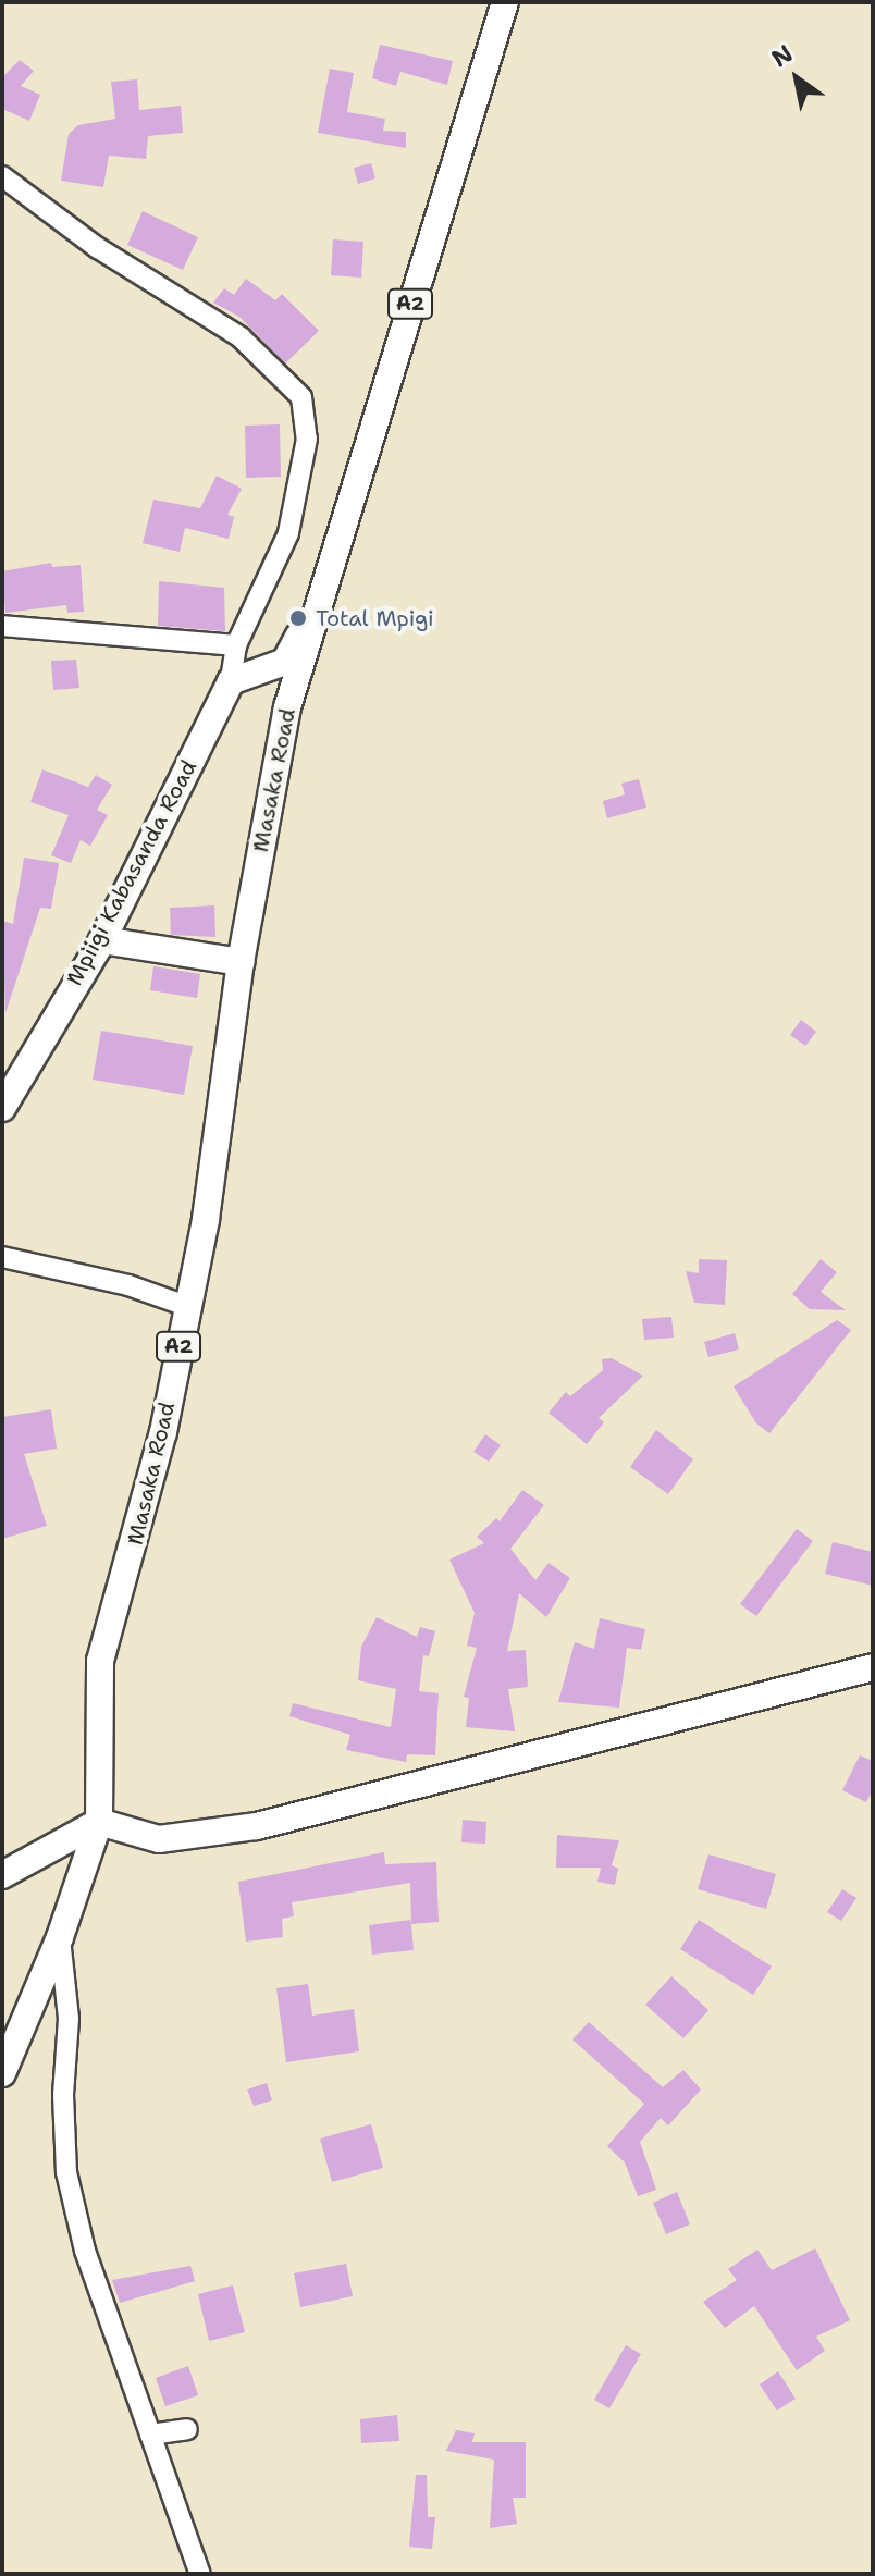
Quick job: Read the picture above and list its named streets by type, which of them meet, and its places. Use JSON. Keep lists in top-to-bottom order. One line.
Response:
{"streets":{"main road":["A2","Masaka Road","Mpiigi Kabasanda Road"]},"crossings":[["A2","Masaka Road"]],"places":["Total Mpigi"],"north":"top left"}
